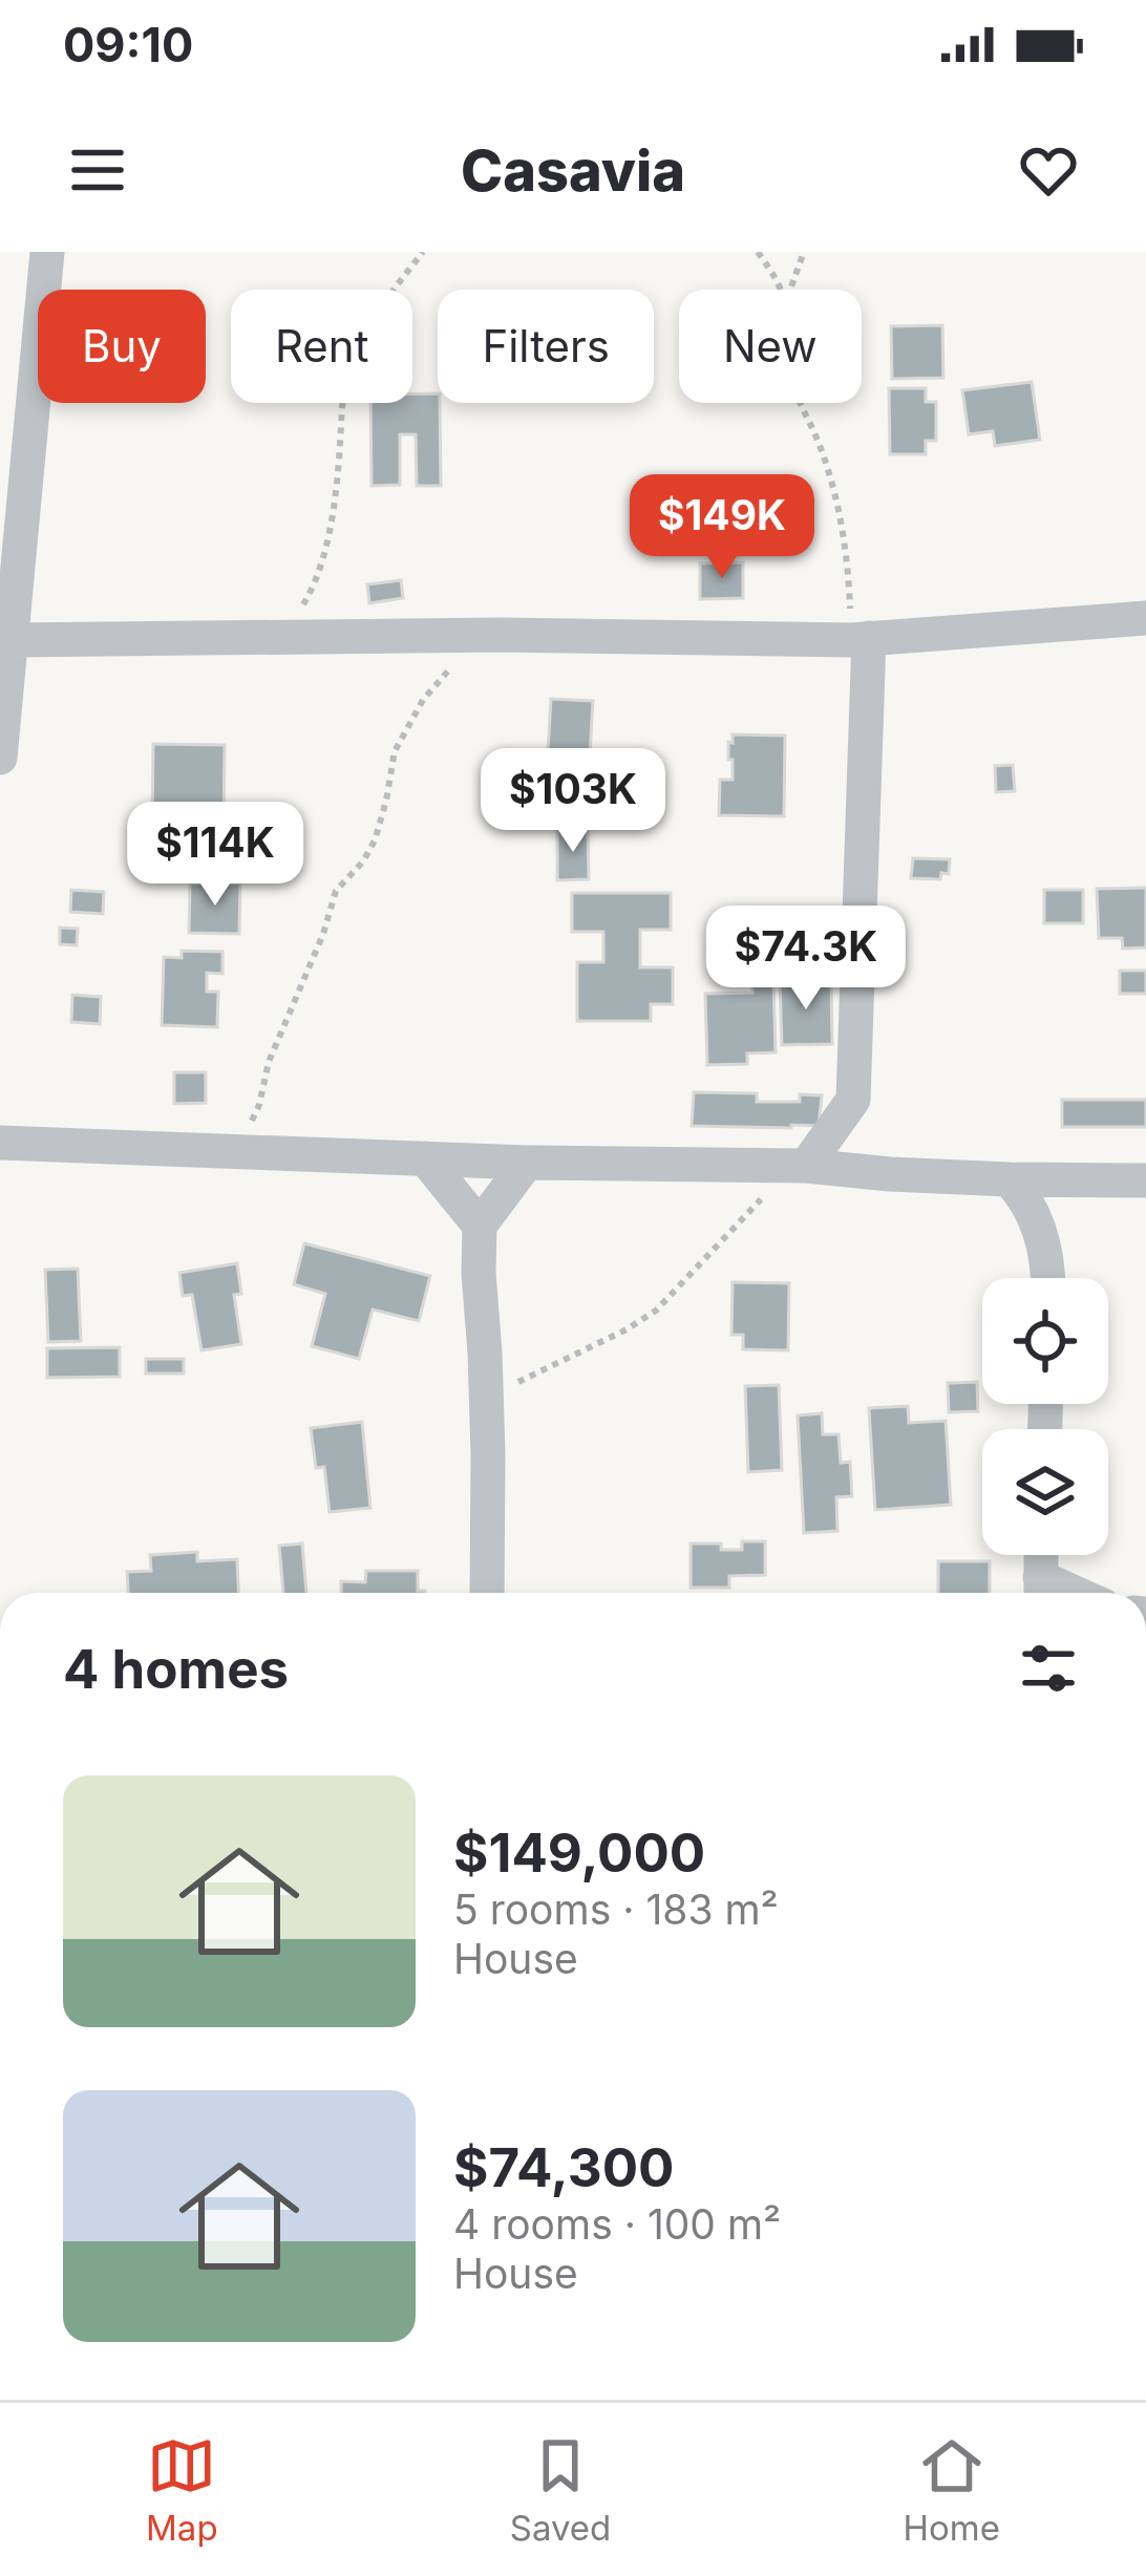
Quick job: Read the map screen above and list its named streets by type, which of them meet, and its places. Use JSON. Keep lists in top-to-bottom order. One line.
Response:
{"page":{"status":"09:10","header":"Casavia","chip":["Buy","Rent","Filters","New"],"price":["$149K","$103K","$114K","$74.3K"],"heading":"4 homes","list":[{"name":"$149,000","note":"5 rooms · 183 m² · House"},{"name":"$74,300","note":"4 rooms · 100 m² · House"}],"tabs":["Map","Saved","Home"]}}
